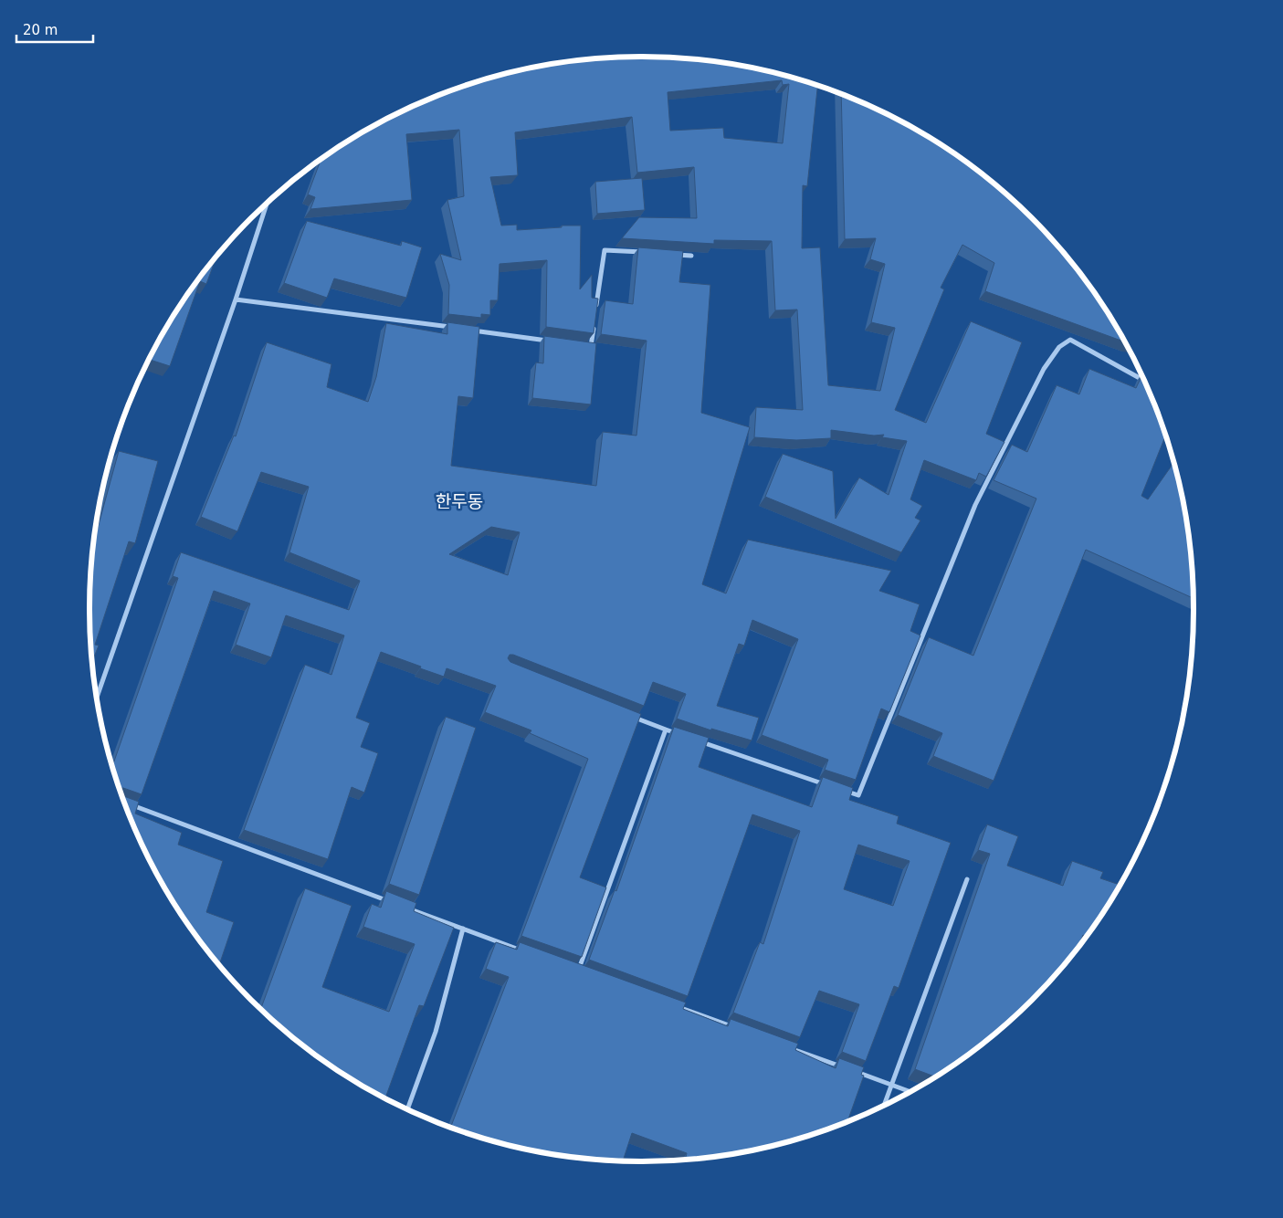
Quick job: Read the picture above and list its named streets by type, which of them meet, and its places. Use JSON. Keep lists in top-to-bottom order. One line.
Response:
{"districts":["한두동"],"scale_bar":"20 m"}
